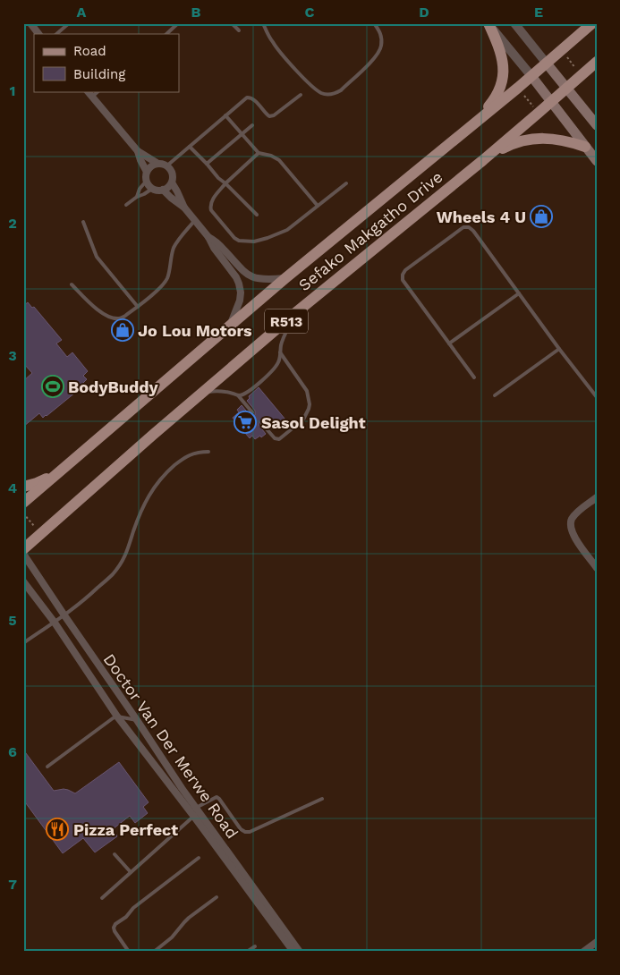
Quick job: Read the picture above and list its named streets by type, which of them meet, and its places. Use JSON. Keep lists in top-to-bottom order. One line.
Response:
{"streets":{"main road":["Sefako Makgatho Drive","R513"],"street":["Doctor Van Der Merwe Road"]},"places":{"shop":["Wheels 4 U","Jo Lou Motors"],"sports":["BodyBuddy"],"supermarket":["Sasol Delight"],"restaurant":["Pizza Perfect"]},"legend":["Road","Building"],"grid":{"columns":["A","B","C","D","E"],"rows":["1","2","3","4","5","6","7"]}}
